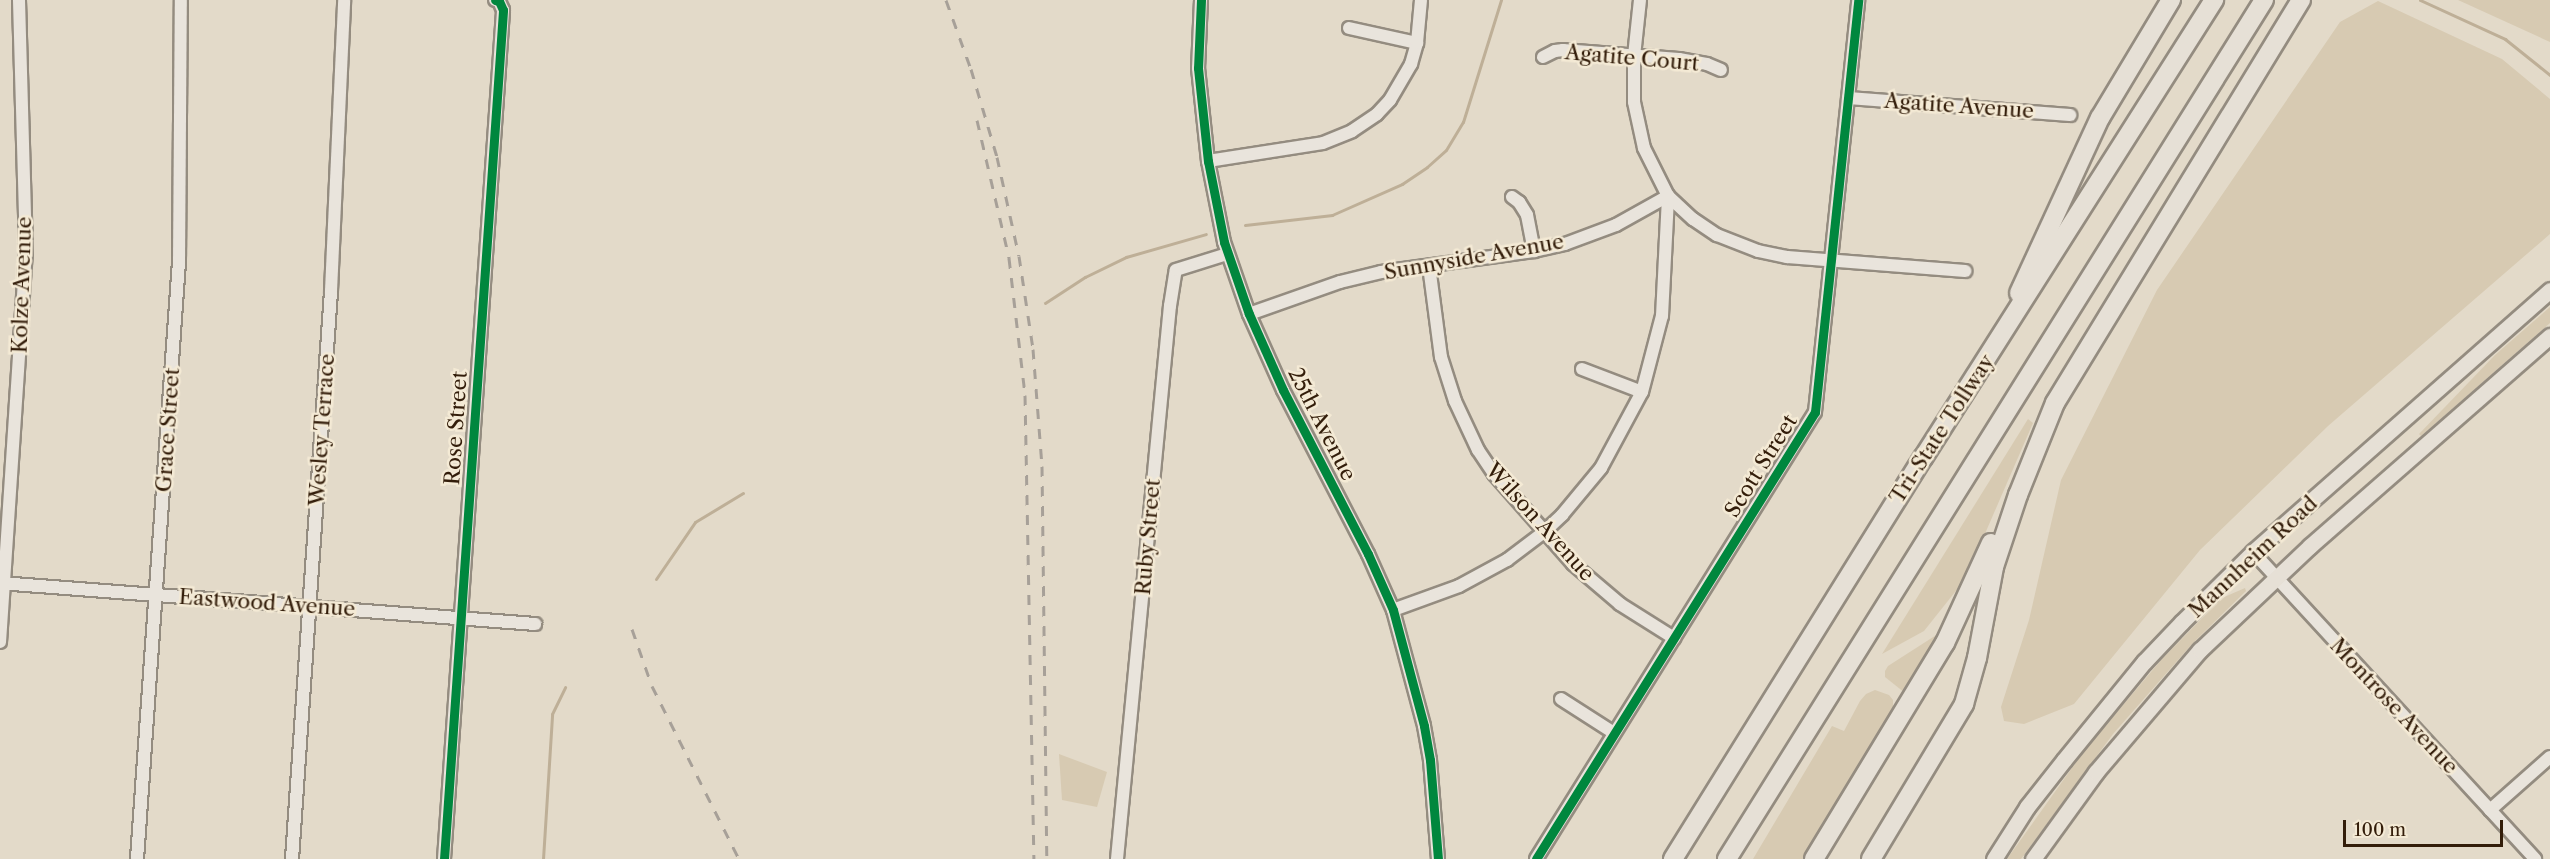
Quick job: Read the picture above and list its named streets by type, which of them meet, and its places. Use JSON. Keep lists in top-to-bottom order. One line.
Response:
{"streets":{"highway":["Tri-State Tollway"],"main road":["Mannheim Road"],"street":["Agatite Court","Agatite Avenue","Sunnyside Avenue","Kolze Avenue","25th Avenue","Rose Street","Grace Street","Wesley Terrace","Scott Street","Wilson Avenue","Ruby Street","Eastwood Avenue","Montrose Avenue"]},"crossings":[["Agatite Avenue","Scott Street"],["Sunnyside Avenue","25th Avenue"],["Sunnyside Avenue","Wilson Avenue"],["Kolze Avenue","Eastwood Avenue"],["25th Avenue","Ruby Street"],["Rose Street","Eastwood Avenue"],["Grace Street","Eastwood Avenue"],["Wesley Terrace","Eastwood Avenue"],["Scott Street","Wilson Avenue"],["Mannheim Road","Montrose Avenue"]],"scale_bar":"100 m"}
